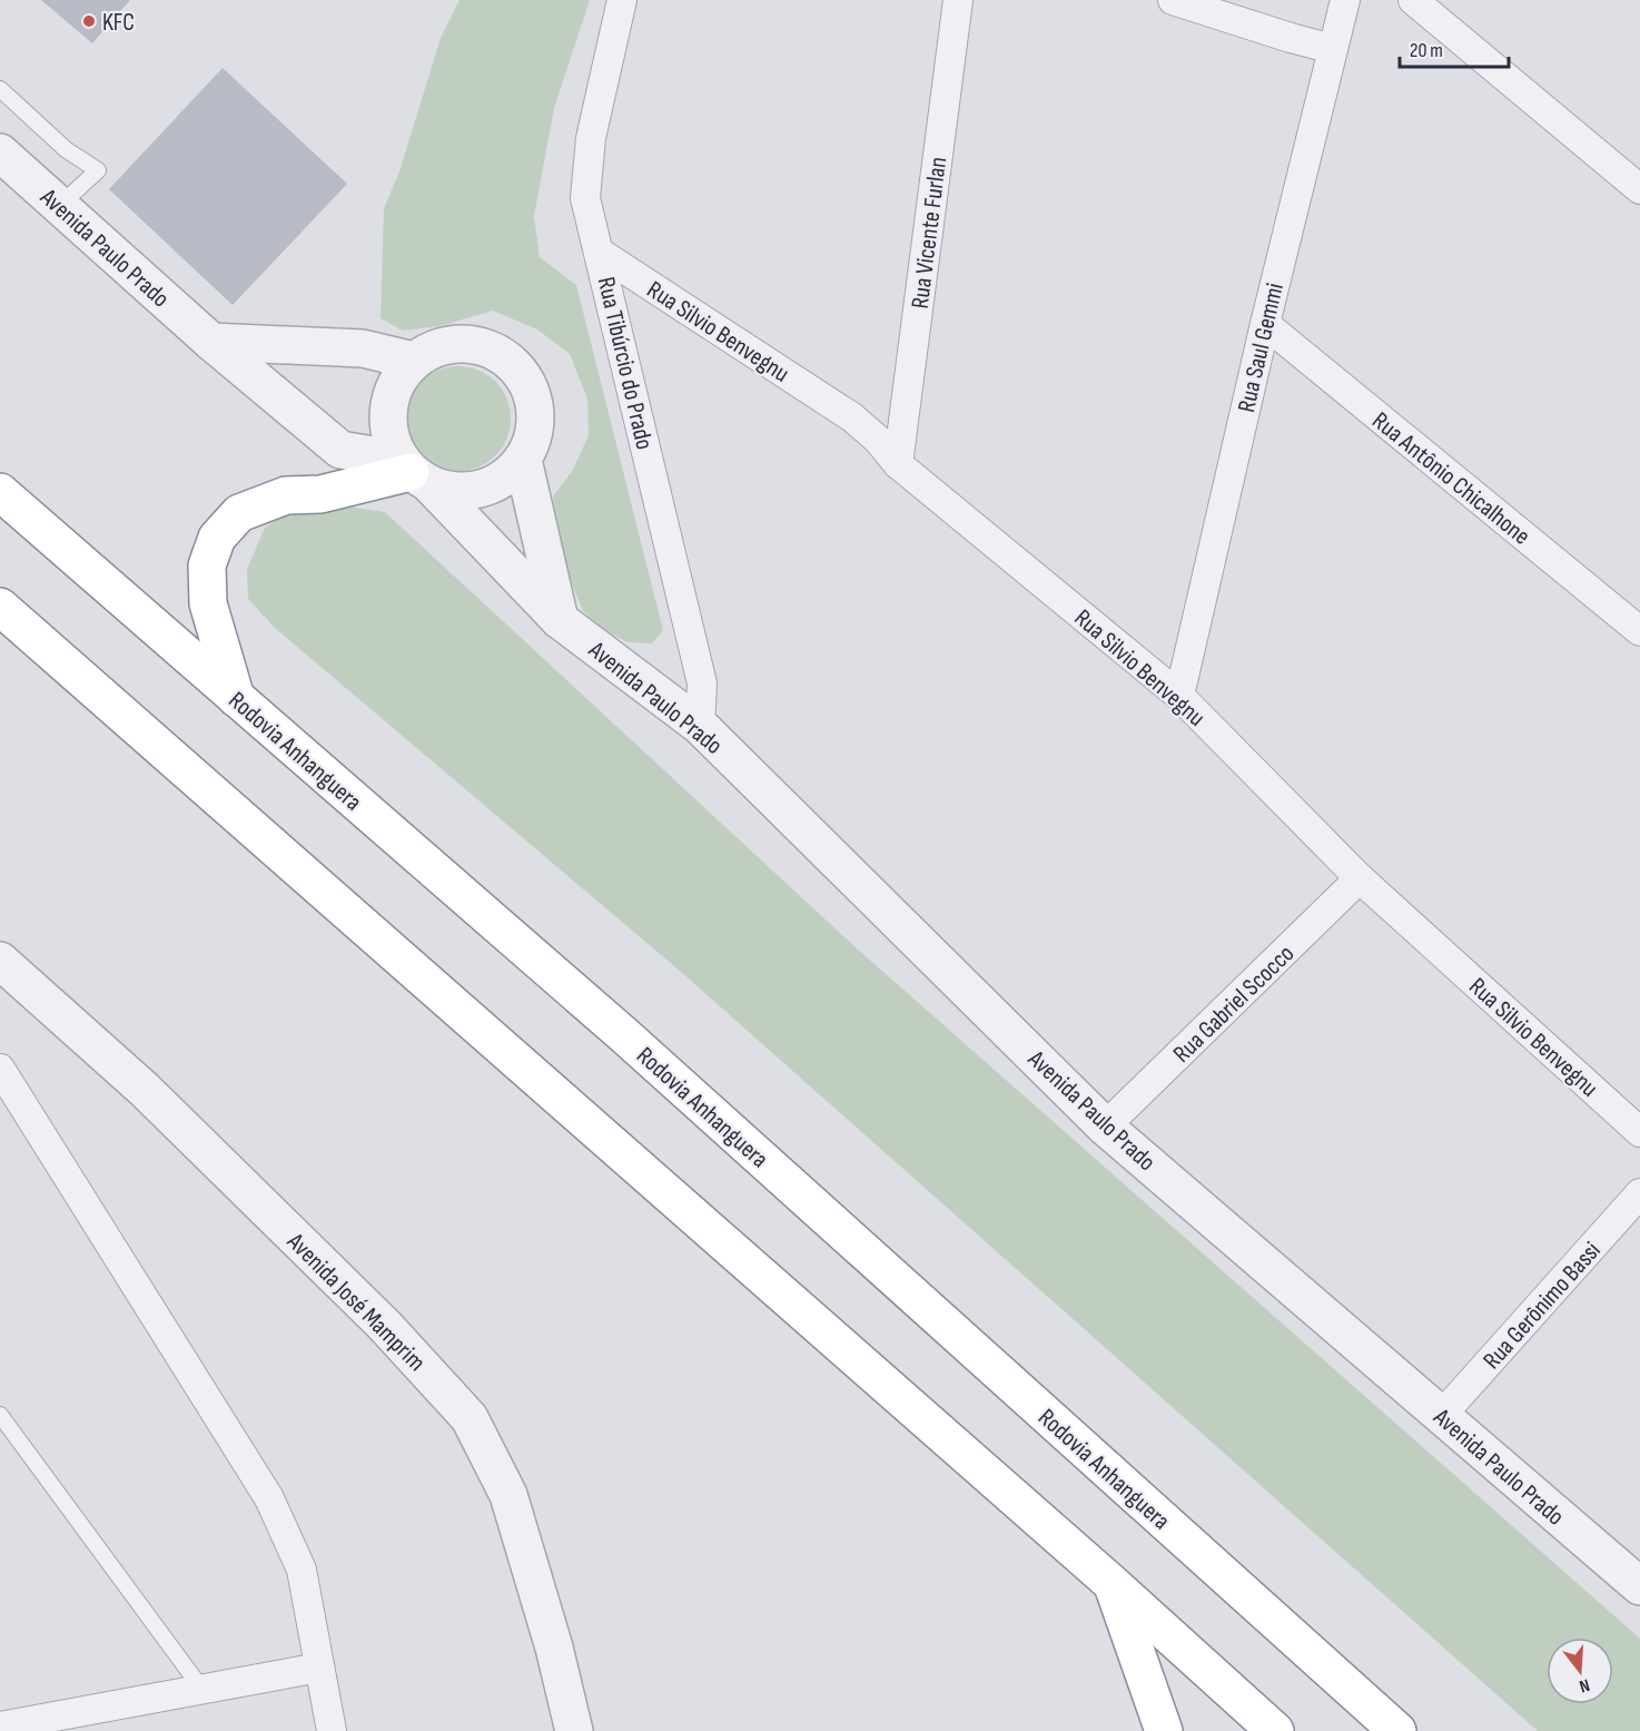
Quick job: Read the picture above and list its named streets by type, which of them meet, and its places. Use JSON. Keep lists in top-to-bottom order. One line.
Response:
{"streets":{"highway":["Rodovia Anhanguera"],"street":["Rua Vicente Furlan","Avenida Paulo Prado","Rua Silvio Benvegnu","Rua Saul Gemmi","Rua Tibúrcio do Prado","Rua Antônio Chicalhone","Rua Gabriel Scocco","Avenida José Mamprim","Rua Gerônimo Bassi"]},"crossings":[["Rua Vicente Furlan","Rua Silvio Benvegnu"],["Avenida Paulo Prado","Rua Tibúrcio do Prado"],["Avenida Paulo Prado","Rua Gabriel Scocco"],["Avenida Paulo Prado","Rua Gerônimo Bassi"],["Rua Silvio Benvegnu","Rua Saul Gemmi"],["Rua Silvio Benvegnu","Rua Tibúrcio do Prado"],["Rua Silvio Benvegnu","Rua Gabriel Scocco"],["Rua Saul Gemmi","Rua Antônio Chicalhone"]],"places":["KFC"],"scale_bar":"20 m","north":"bottom"}
